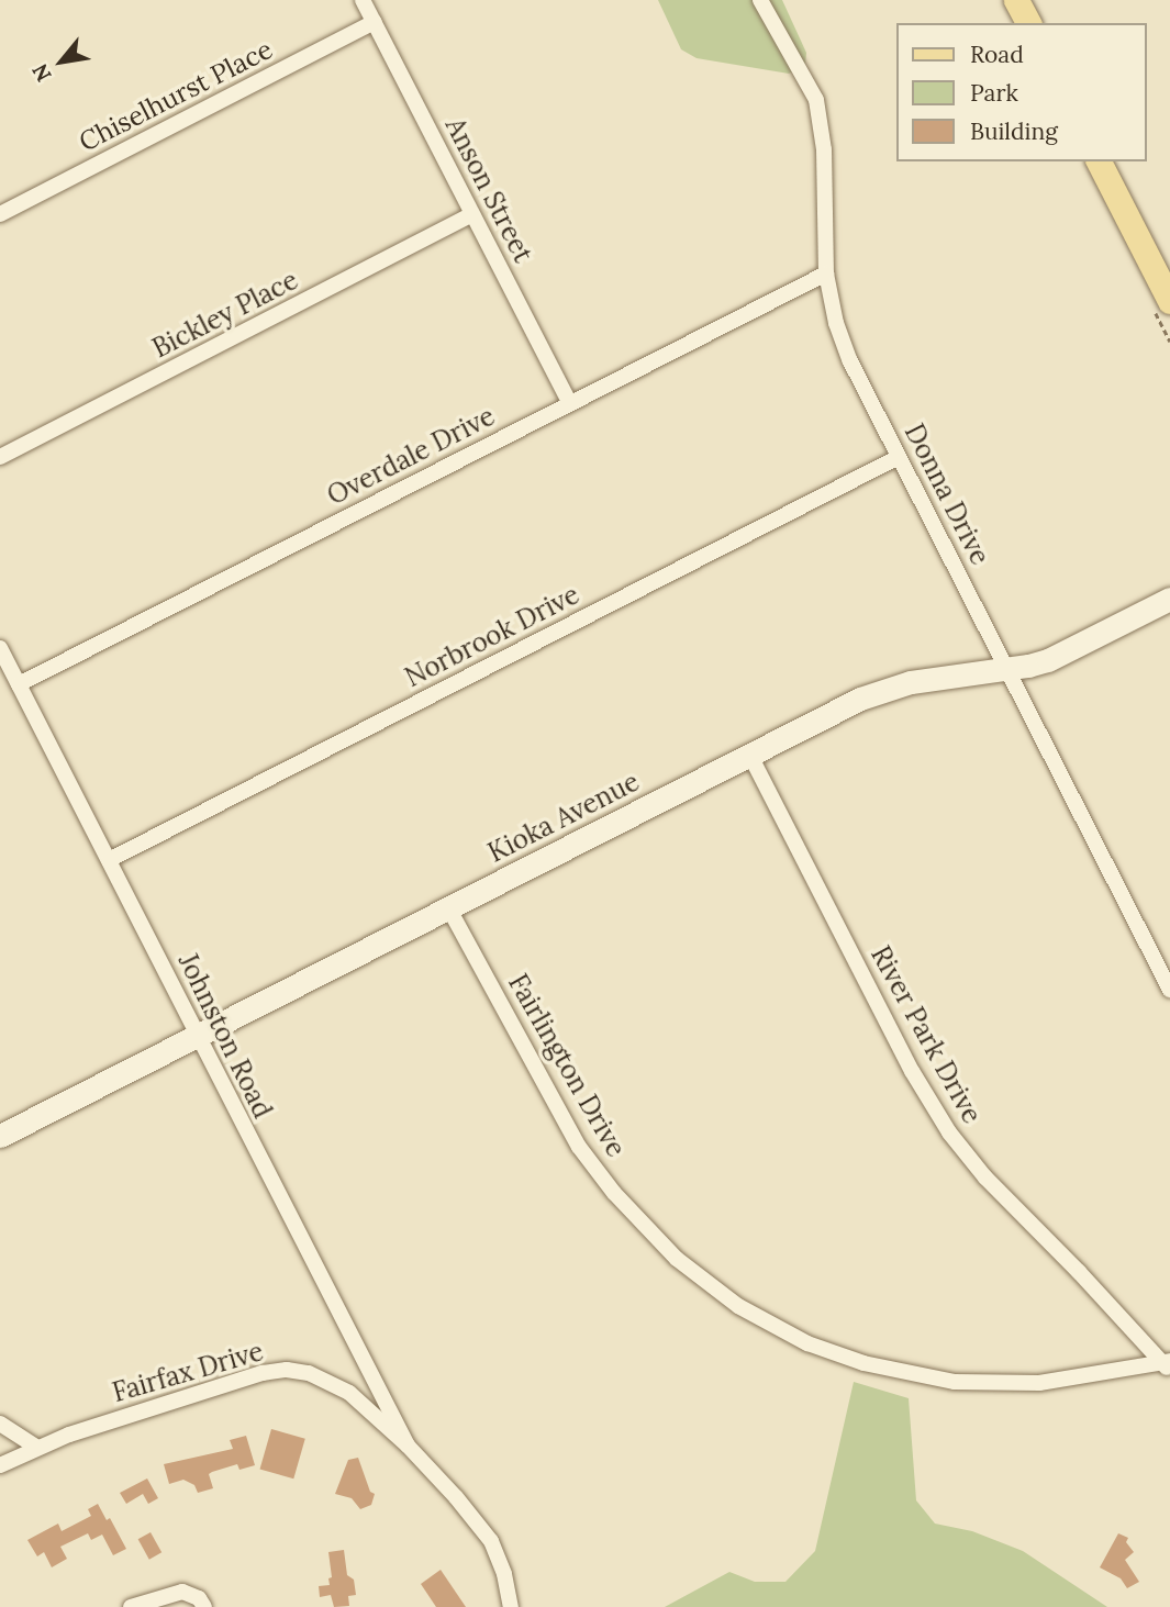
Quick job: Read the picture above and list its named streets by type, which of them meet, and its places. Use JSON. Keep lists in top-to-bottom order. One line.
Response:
{"streets":{"street":["Chiselhurst Place","Anson Street","Bickley Place","Overdale Drive","Donna Drive","Norbrook Drive","Kioka Avenue","River Park Drive","Johnston Road","Fairlington Drive","Fairfax Drive"]},"crossings":[["Chiselhurst Place","Anson Street"],["Anson Street","Bickley Place"],["Anson Street","Overdale Drive"],["Overdale Drive","Donna Drive"],["Overdale Drive","Johnston Road"],["Donna Drive","Norbrook Drive"],["Donna Drive","Kioka Avenue"],["Norbrook Drive","Johnston Road"],["Kioka Avenue","River Park Drive"],["Kioka Avenue","Johnston Road"],["Kioka Avenue","Fairlington Drive"],["River Park Drive","Fairlington Drive"],["Johnston Road","Fairfax Drive"]],"legend":["Road","Park","Building"],"north":"bottom left"}
